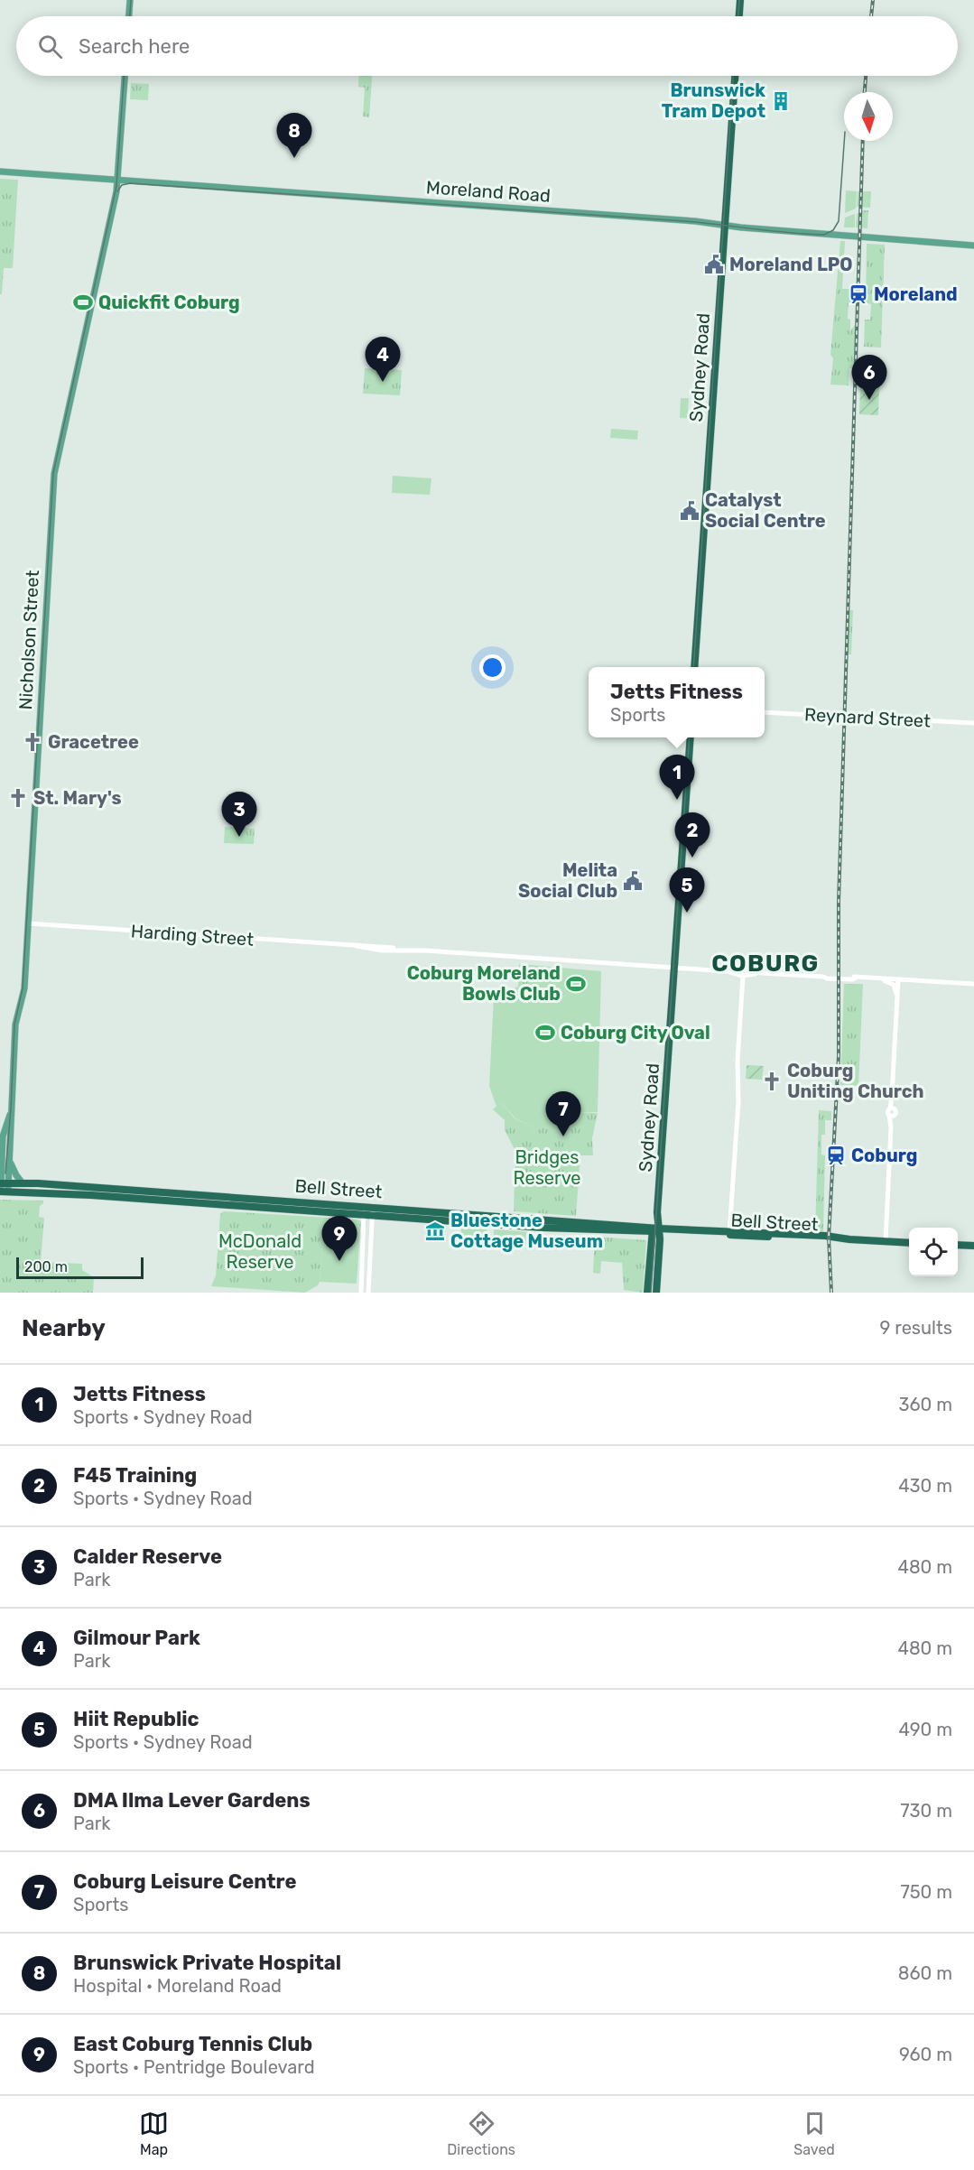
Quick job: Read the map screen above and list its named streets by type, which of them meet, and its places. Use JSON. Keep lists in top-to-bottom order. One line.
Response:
{"streets":{"highway":["Sydney Road","Bell Street"],"main road":["Moreland Road","Nicholson Street"],"street":["Reynard Street","Harding Street"]},"crossings":[["Moreland Road","Sydney Road"],["Moreland Road","Nicholson Street"],["Sydney Road","Harding Street"],["Sydney Road","Bell Street"],["Nicholson Street","Harding Street"],["Nicholson Street","Bell Street"]],"districts":["COBURG"],"parks":["Bridges Reserve","McDonald Reserve"],"places":{"building":["Brunswick Tram Depot"],"public building":["Moreland LPO","Catalyst Social Centre","Melita Social Club"],"station":["Moreland","Coburg"],"sports":["Quickfit Coburg","Coburg Moreland Bowls Club","Coburg City Oval"],"church":["Gracetree","St. Mary's","Coburg Uniting Church"],"museum":["Bluestone Cottage Museum"]},"scale_bar":"200 m","north":"bottom","page":{"search":"Search here","pins":["8","4","6","1","3","2","5","7","9"],"popup":["Jetts Fitness","Sports"],"scale":"200 m","heading":["Nearby","9 results"],"list":[{"mark":"1","name":"Jetts Fitness","note":"Sports · Sydney Road","value":"360 m"},{"mark":"2","name":"F45 Training","note":"Sports · Sydney Road","value":"430 m"},{"mark":"3","name":"Calder Reserve","note":"Park","value":"480 m"},{"mark":"4","name":"Gilmour Park","note":"Park","value":"480 m"},{"mark":"5","name":"Hiit Republic","note":"Sports · Sydney Road","value":"490 m"},{"mark":"6","name":"DMA Ilma Lever Gardens","note":"Park","value":"730 m"},{"mark":"7","name":"Coburg Leisure Centre","note":"Sports","value":"750 m"},{"mark":"8","name":"Brunswick Private Hospital","note":"Hospital · Moreland Road","value":"860 m"},{"mark":"9","name":"East Coburg Tennis Club","note":"Sports · Pentridge Boulevard","value":"960 m"}],"nav":["Map","Directions","Saved"]}}
